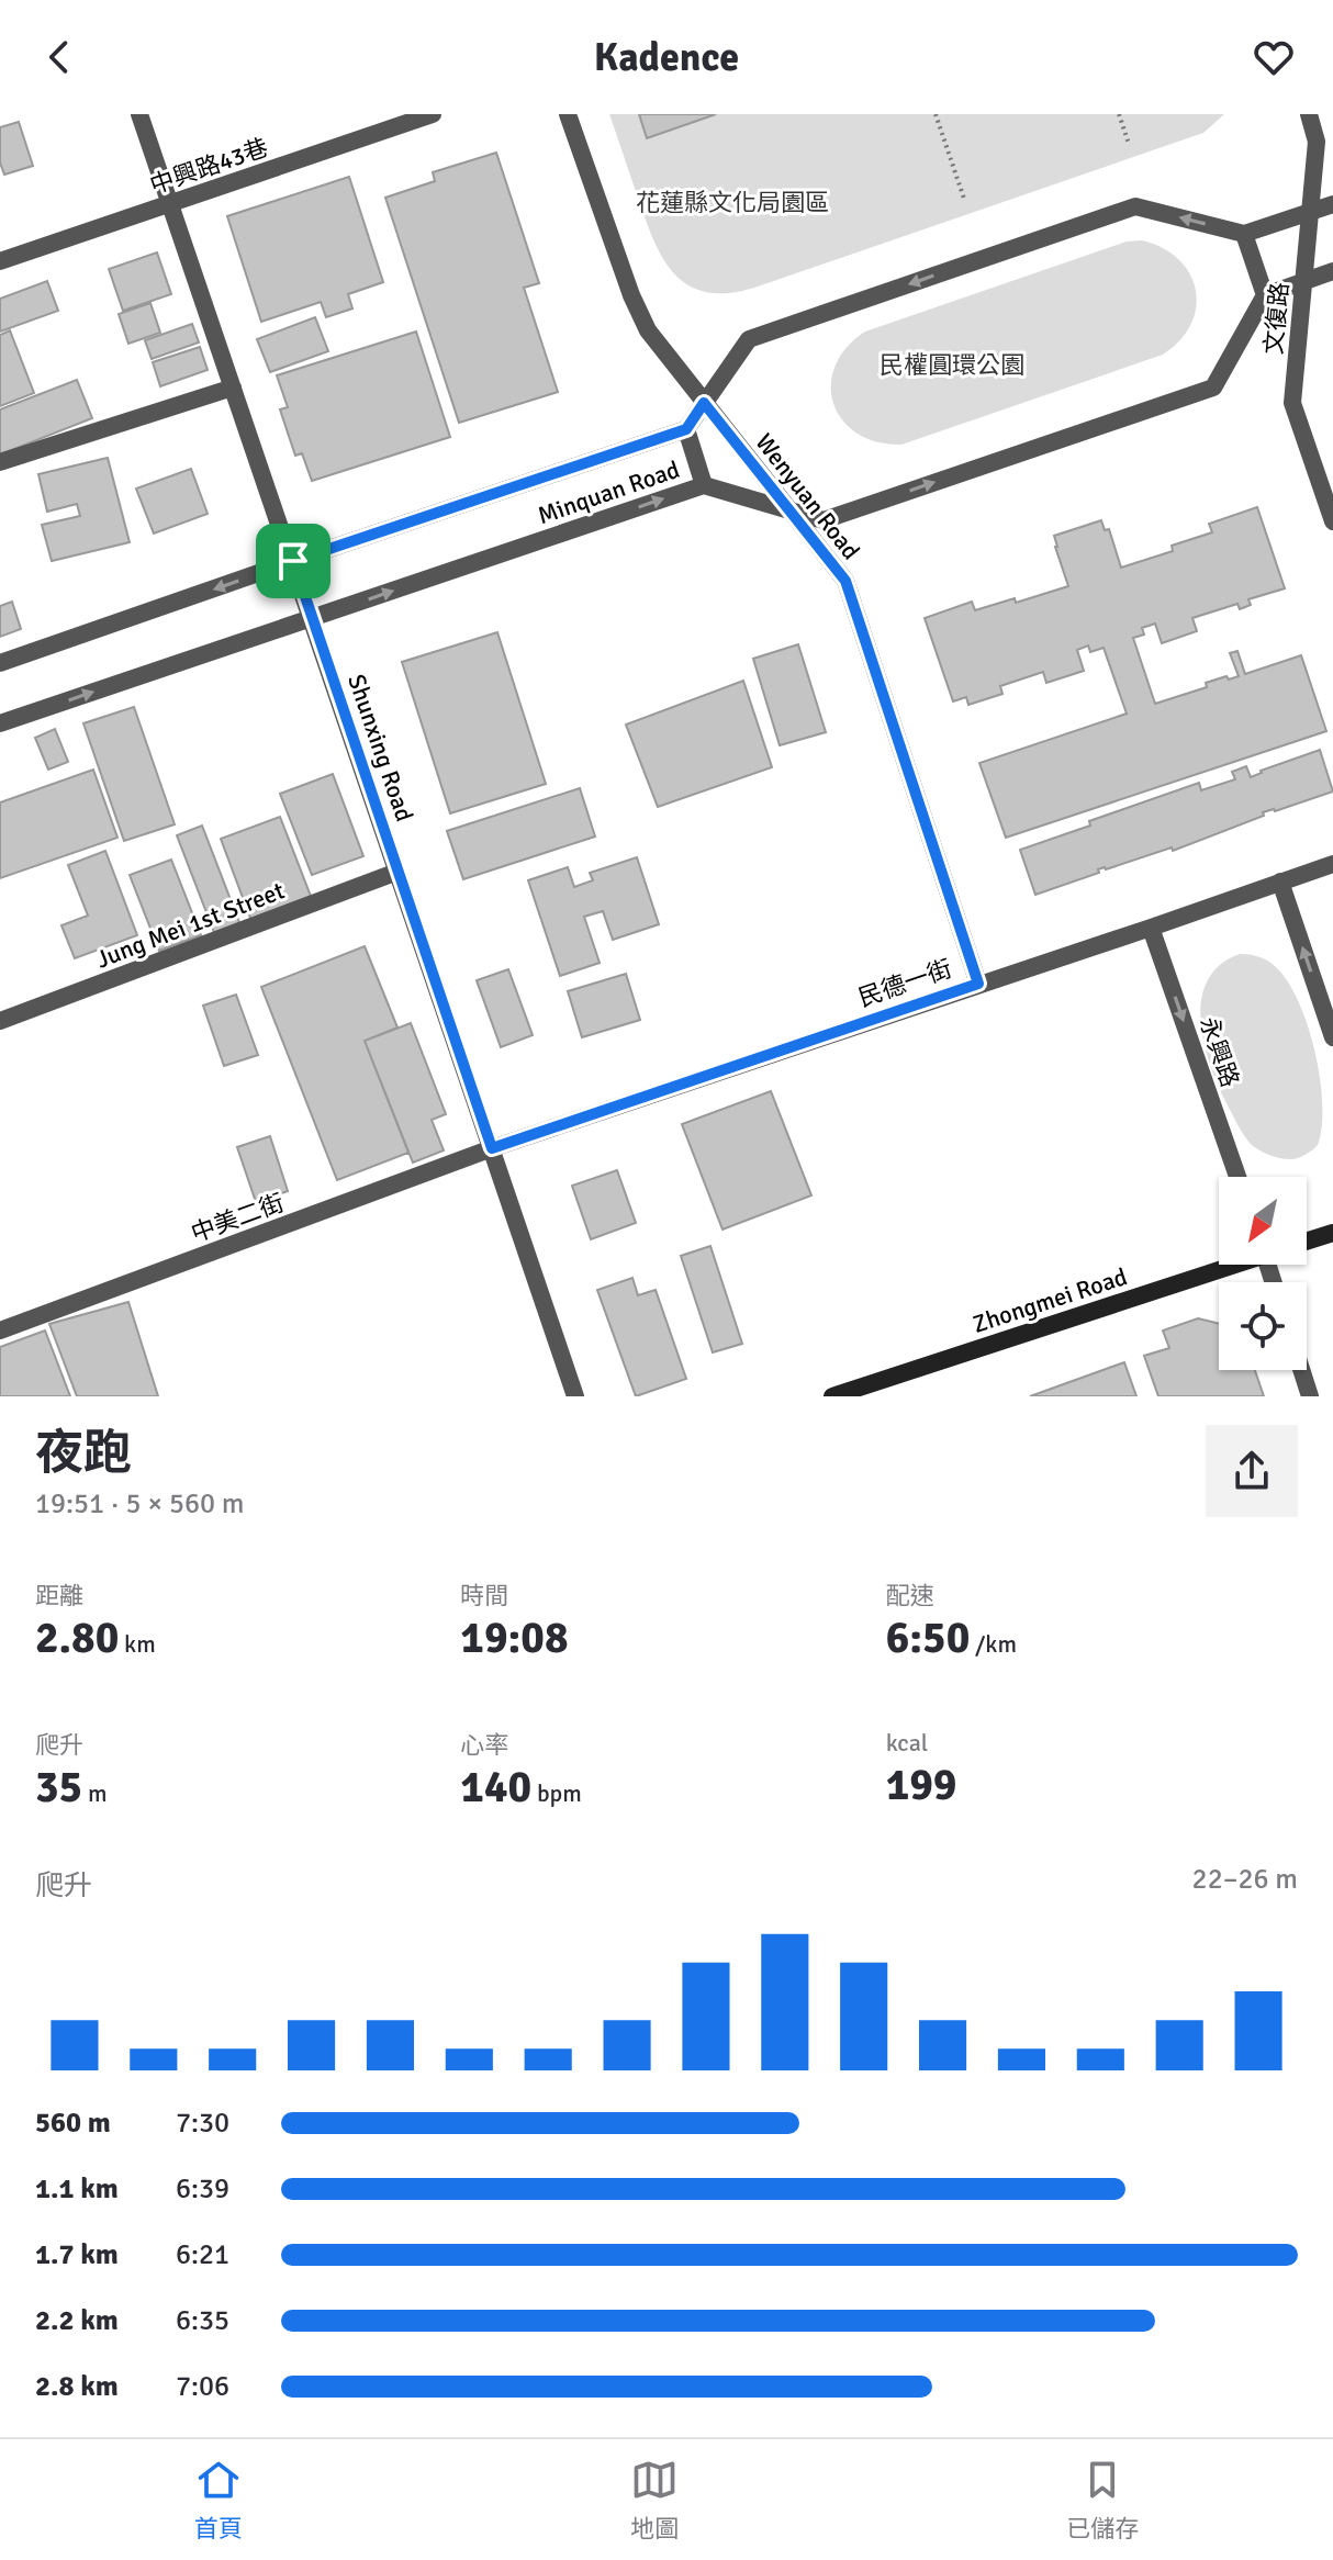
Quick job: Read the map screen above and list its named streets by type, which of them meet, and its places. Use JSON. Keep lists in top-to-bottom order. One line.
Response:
{"streets":{"street":["中興路43巷","文復路","Minquan Road","Wenyuan Road","Shunxing Road","Jung Mei 1st Street","民德一街","永興路","中美二街","Zhongmei Road"]},"crossings":[["中興路43巷","Shunxing Road"],["Minquan Road","Wenyuan Road"],["Minquan Road","Shunxing Road"],["Wenyuan Road","民德一街"],["Shunxing Road","Jung Mei 1st Street"],["Shunxing Road","民德一街"],["Shunxing Road","中美二街"],["民德一街","永興路"],["民德一街","中美二街"]],"parks":["花蓮縣文化局園區","民權圓環公園"],"north":"bottom left","page":{"header":"Kadence","heading":["夜跑","19:51 · 5 × 560 m"],"stats":[["距離","2.80 km"],["時間","19:08"],["配速","6:50 /km"],["爬升","35 m"],["心率","140 bpm"],["kcal","199"]],"chart":["爬升","22–26 m"],"list":[{"name":"560 m","note":"7:30"},{"name":"1.1 km","note":"6:39"},{"name":"1.7 km","note":"6:21"},{"name":"2.2 km","note":"6:35"},{"name":"2.8 km","note":"7:06"}],"tabs":["首頁","地圖","已儲存"]}}
